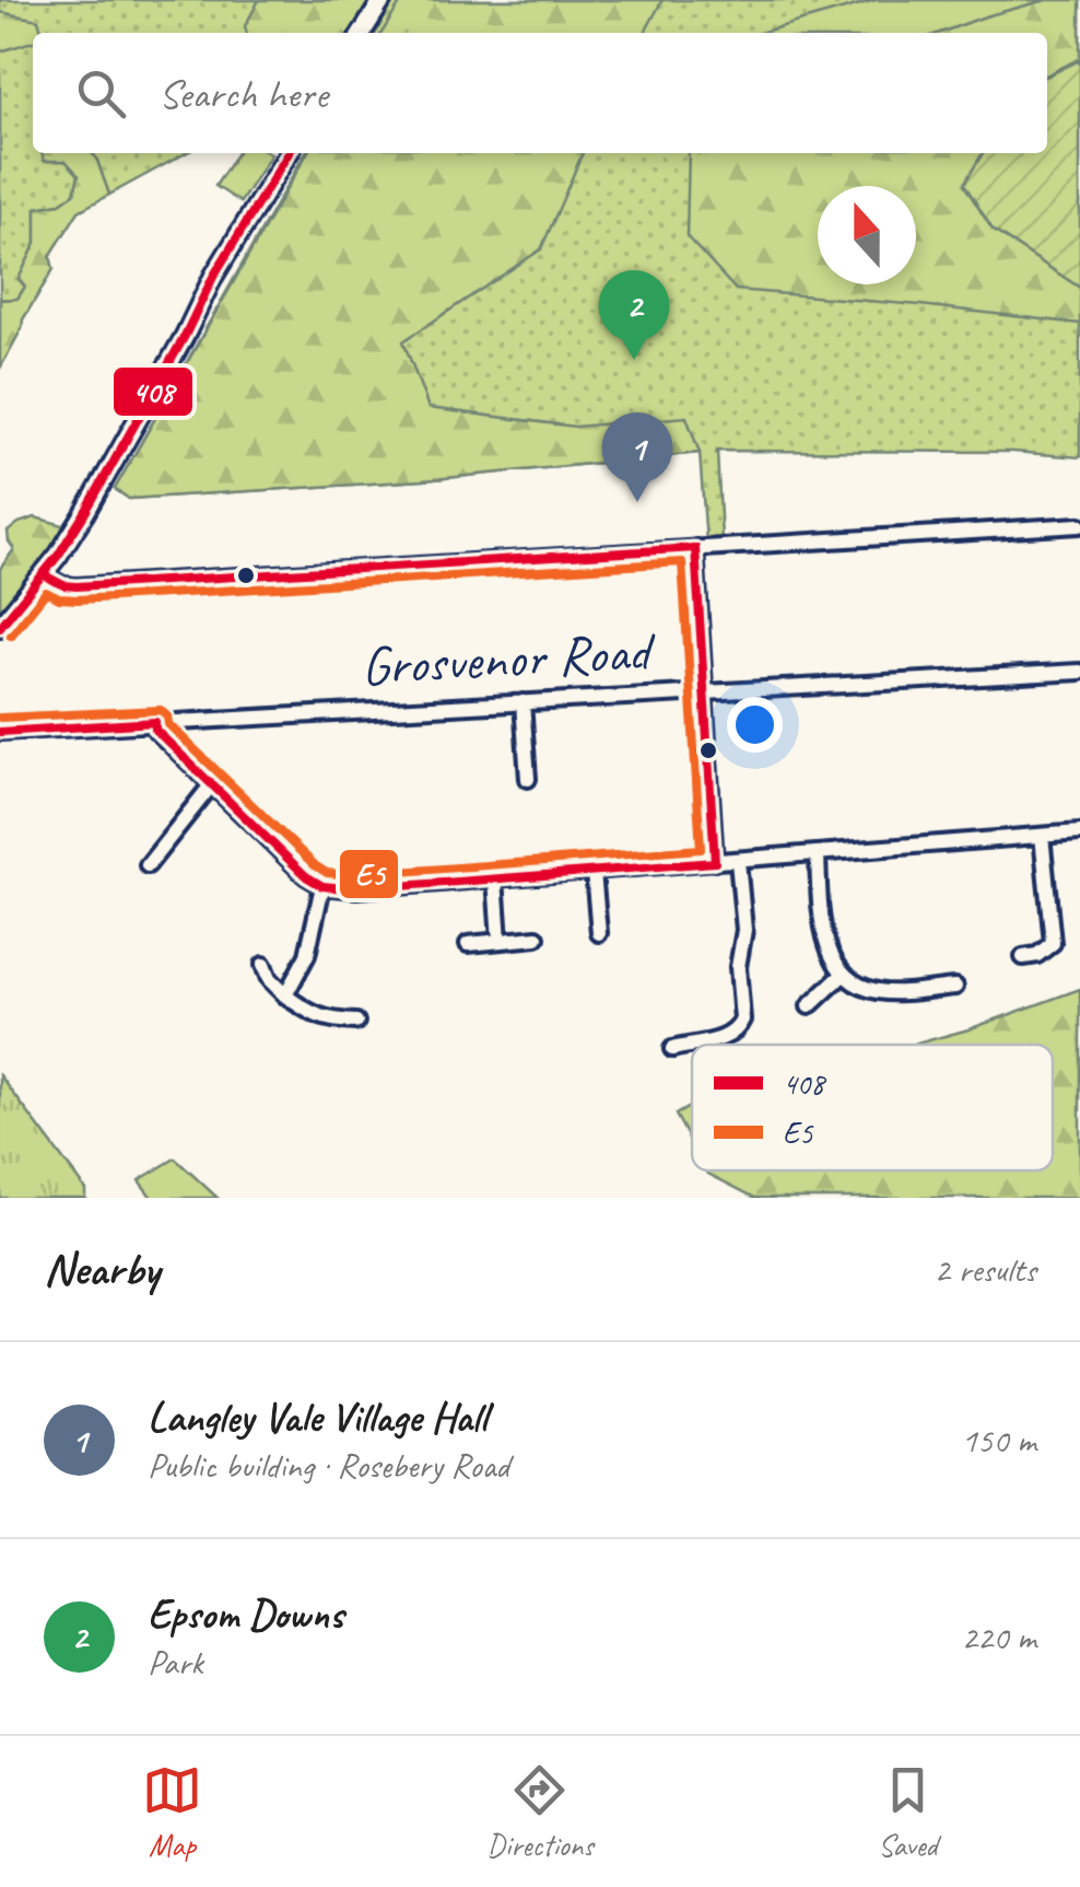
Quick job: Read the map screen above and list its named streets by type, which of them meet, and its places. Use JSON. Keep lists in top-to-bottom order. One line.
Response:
{"streets":{"street":["Grosvenor Road"]},"lines":["transit line 408","transit line E5"],"legend":["408","E5"],"north":"top","page":{"search":"Search here","pins":["2","1"],"heading":["Nearby","2 results"],"list":[{"mark":"1","name":"Langley Vale Village Hall","note":"Public building · Rosebery Road","value":"150 m"},{"mark":"2","name":"Epsom Downs","note":"Park","value":"220 m"}],"nav":["Map","Directions","Saved"]}}
